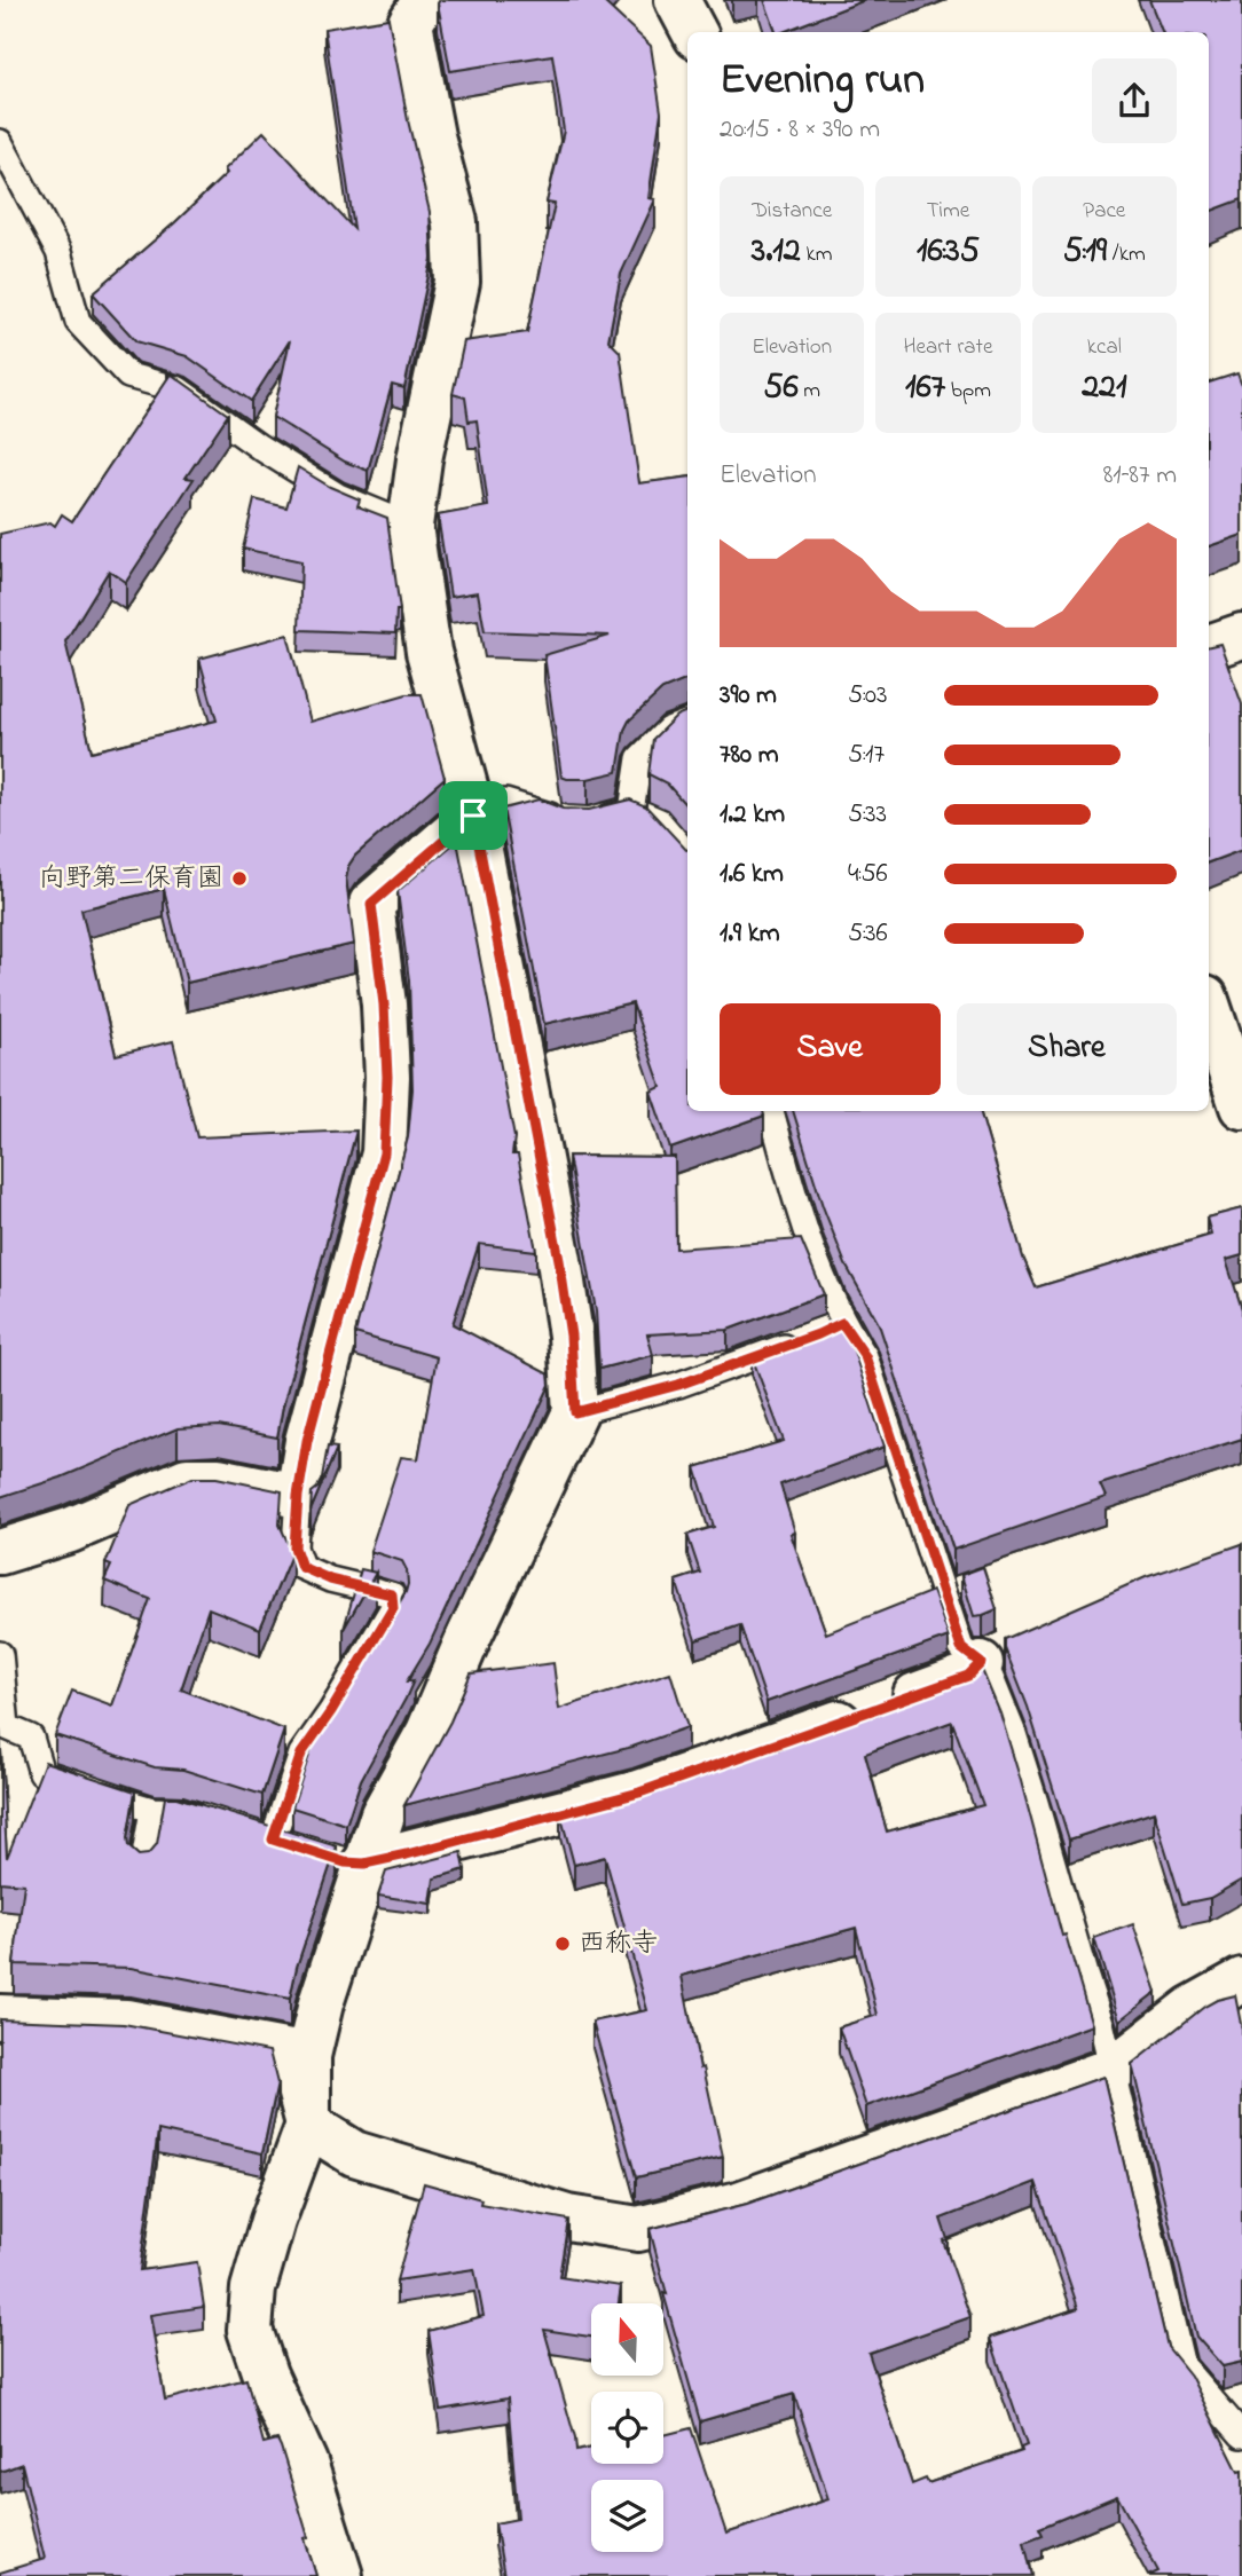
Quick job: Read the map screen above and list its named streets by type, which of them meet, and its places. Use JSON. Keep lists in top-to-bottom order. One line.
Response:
{"places":["向野第二保育園","西称寺"],"north":"top","page":{"heading":["Evening run","20:15 · 8 × 390 m"],"stats":[["Distance","3.12 km"],["Time","16:35"],["Pace","5:19 /km"],["Elevation","56 m"],["Heart rate","167 bpm"],["kcal","221"]],"chart":["Elevation","81–87 m"],"list":[{"name":"390 m","note":"5:03"},{"name":"780 m","note":"5:17"},{"name":"1.2 km","note":"5:33"},{"name":"1.6 km","note":"4:56"},{"name":"1.9 km","note":"5:36"}],"buttons":["Save","Share"]}}
